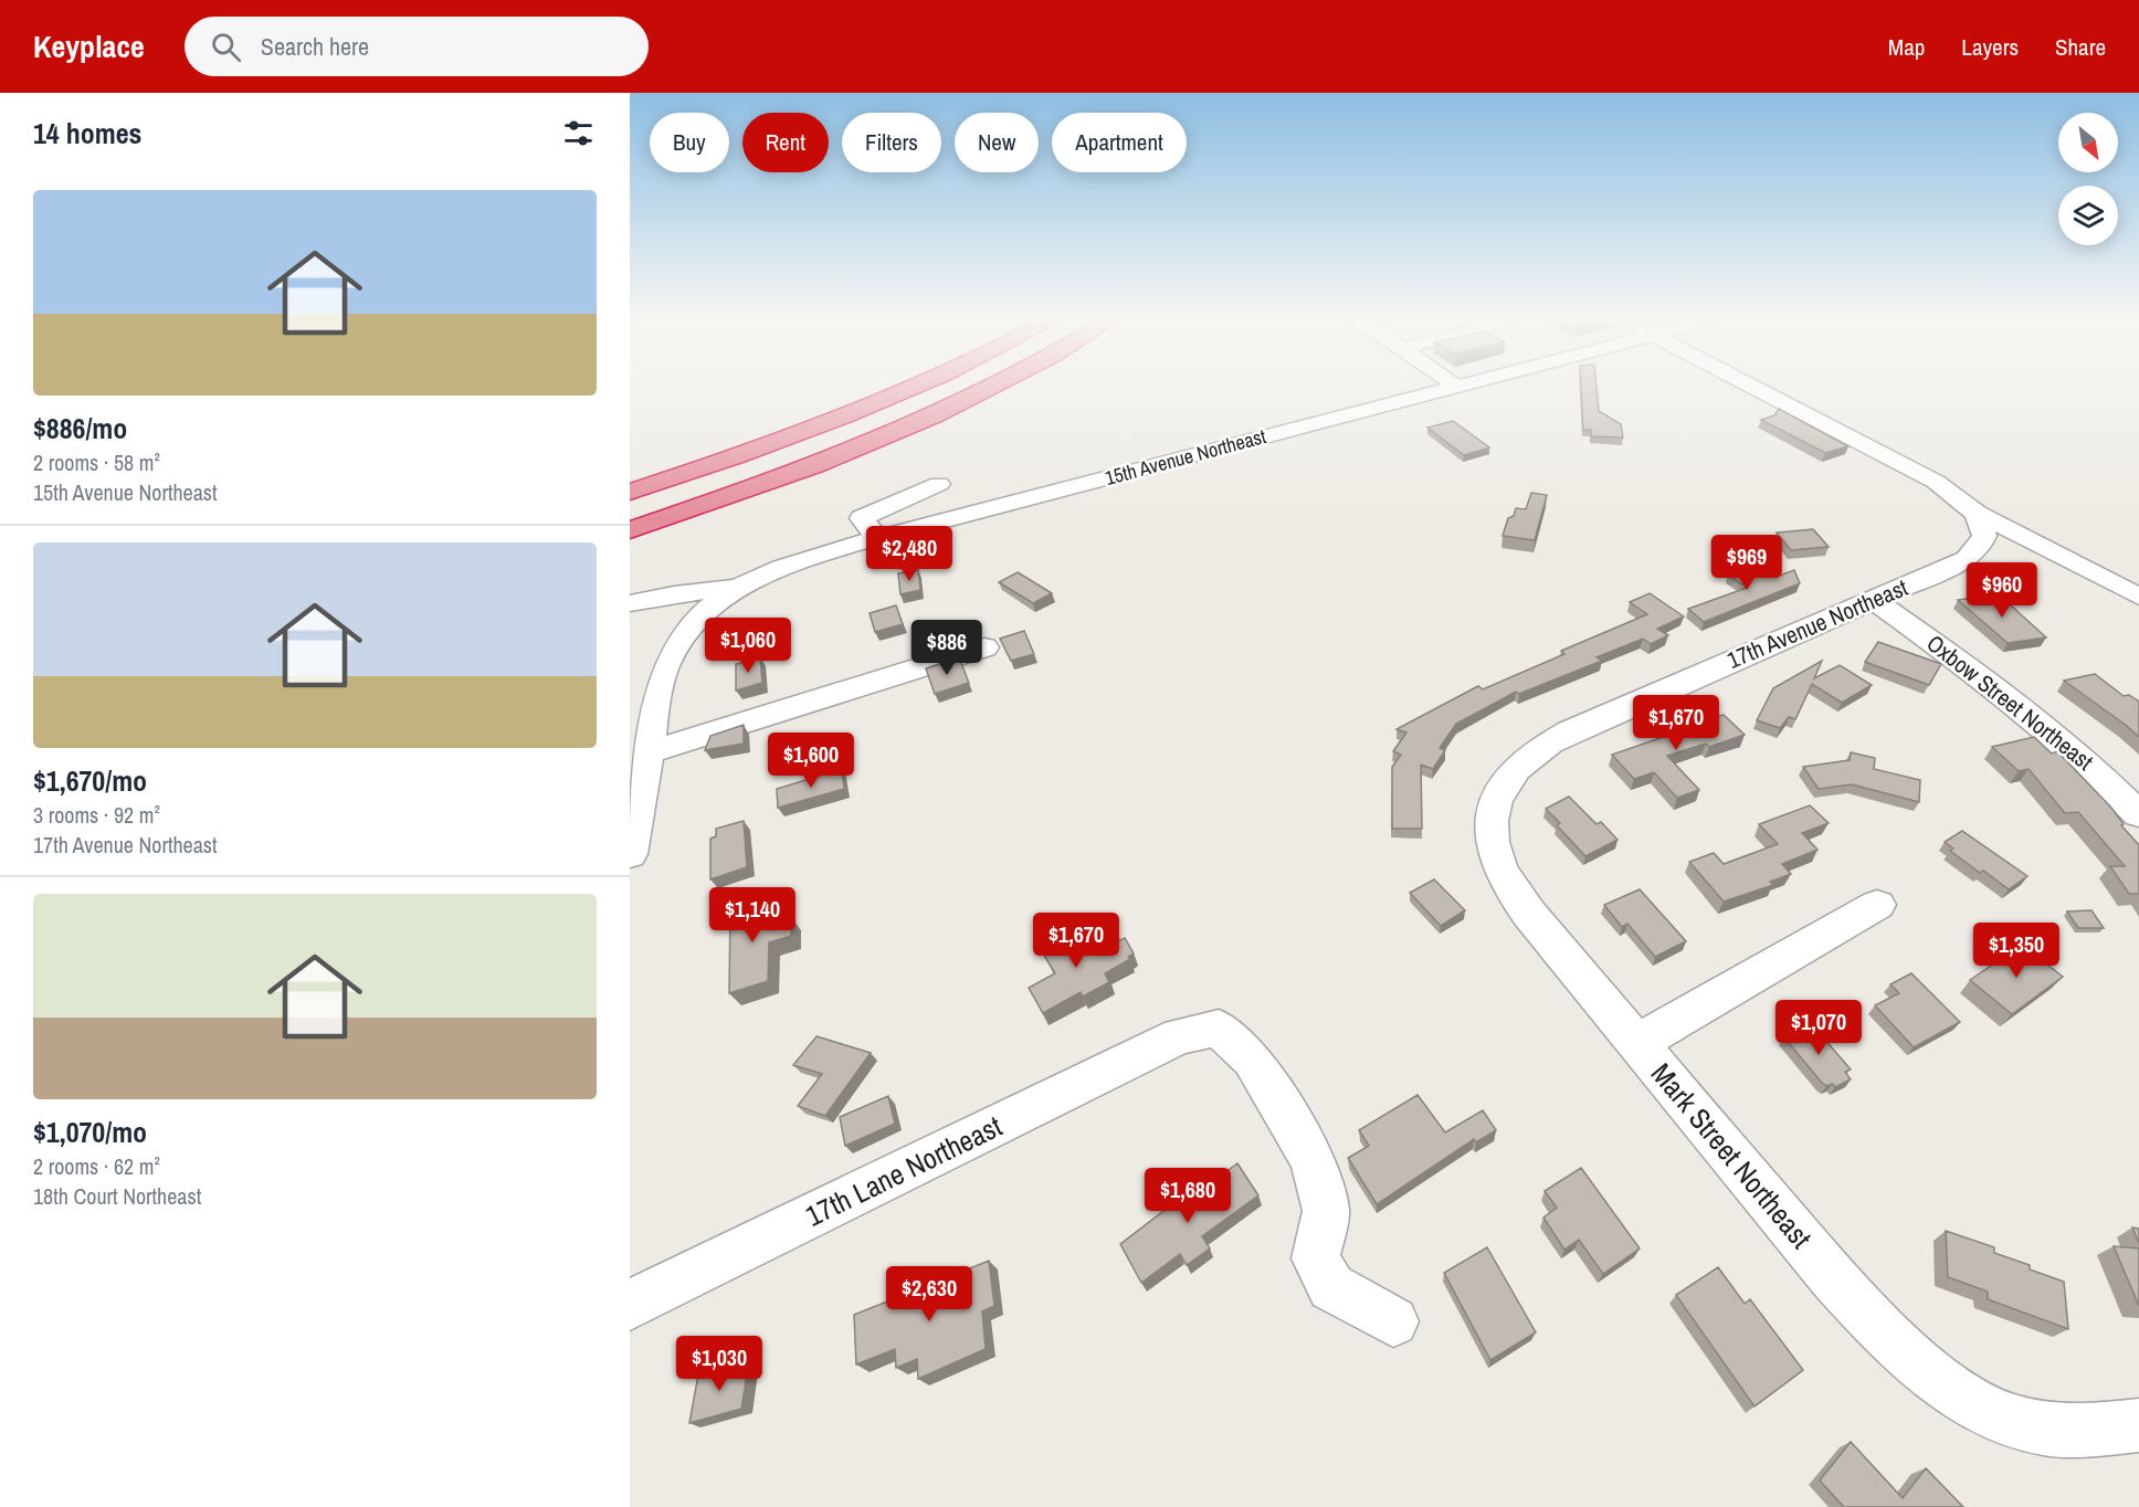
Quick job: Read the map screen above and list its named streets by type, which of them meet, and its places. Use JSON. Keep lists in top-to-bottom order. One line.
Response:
{"streets":{"street":["15th Avenue Northeast","17th Avenue Northeast","Oxbow Street Northeast","Mark Street Northeast","17th Lane Northeast"]},"crossings":[["17th Avenue Northeast","Oxbow Street Northeast"],["17th Avenue Northeast","Mark Street Northeast"]],"north":"bottom right","page":{"header":"Keyplace","search":"Search here","nav":["Map","Layers","Share"],"heading":"14 homes","chip":["Buy","Rent","Filters","New","Apartment"],"list":[{"name":"$886/mo","note":"2 rooms · 58 m² · 15th Avenue Northeast"},{"name":"$1,670/mo","note":"3 rooms · 92 m² · 17th Avenue Northeast"},{"name":"$1,070/mo","note":"2 rooms · 62 m² · 18th Court Northeast"}],"price":["$2,480","$969","$960","$1,060","$886","$1,670","$1,600","$1,140","$1,670","$1,350","$1,070","$1,680","$2,630","$1,030"]}}
